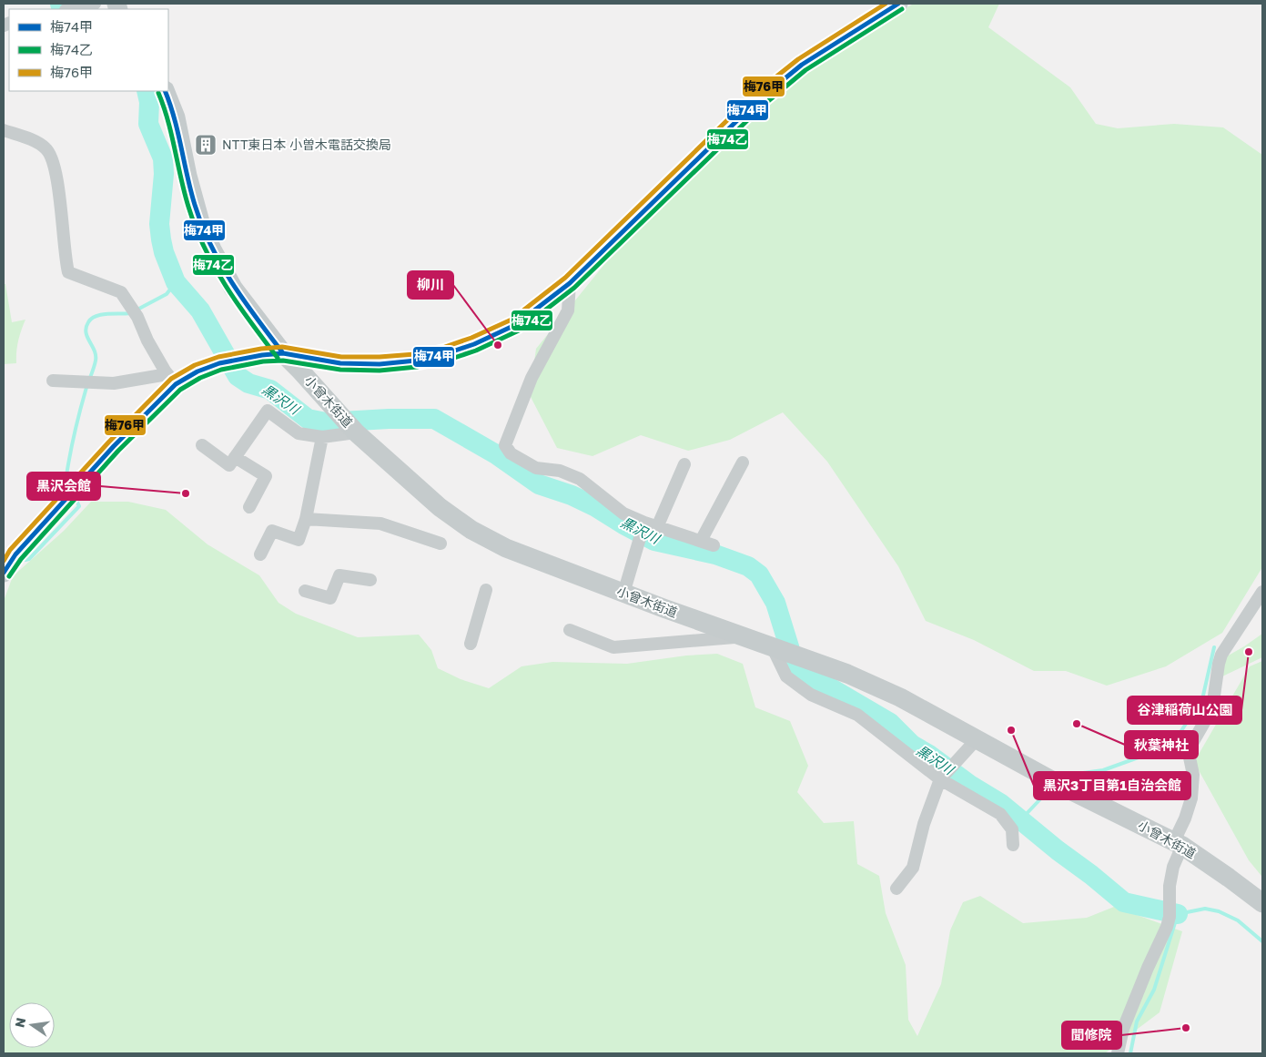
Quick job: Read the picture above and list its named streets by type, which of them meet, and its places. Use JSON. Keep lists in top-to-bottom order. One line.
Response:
{"streets":{"main road":["小曾木街道"]},"water":["黒沢川"],"places":{"building":["NTT東日本 小曽木電話交換局"],"other":["柳川","黒沢会館","谷津稲荷山公園","秋葉神社","黒沢3丁目第1自治会館","聞修院"]},"lines":["transit line 梅74甲","transit line 梅76甲","transit line 梅74乙"],"legend":["梅74甲","梅74乙","梅76甲"],"north":"left"}
